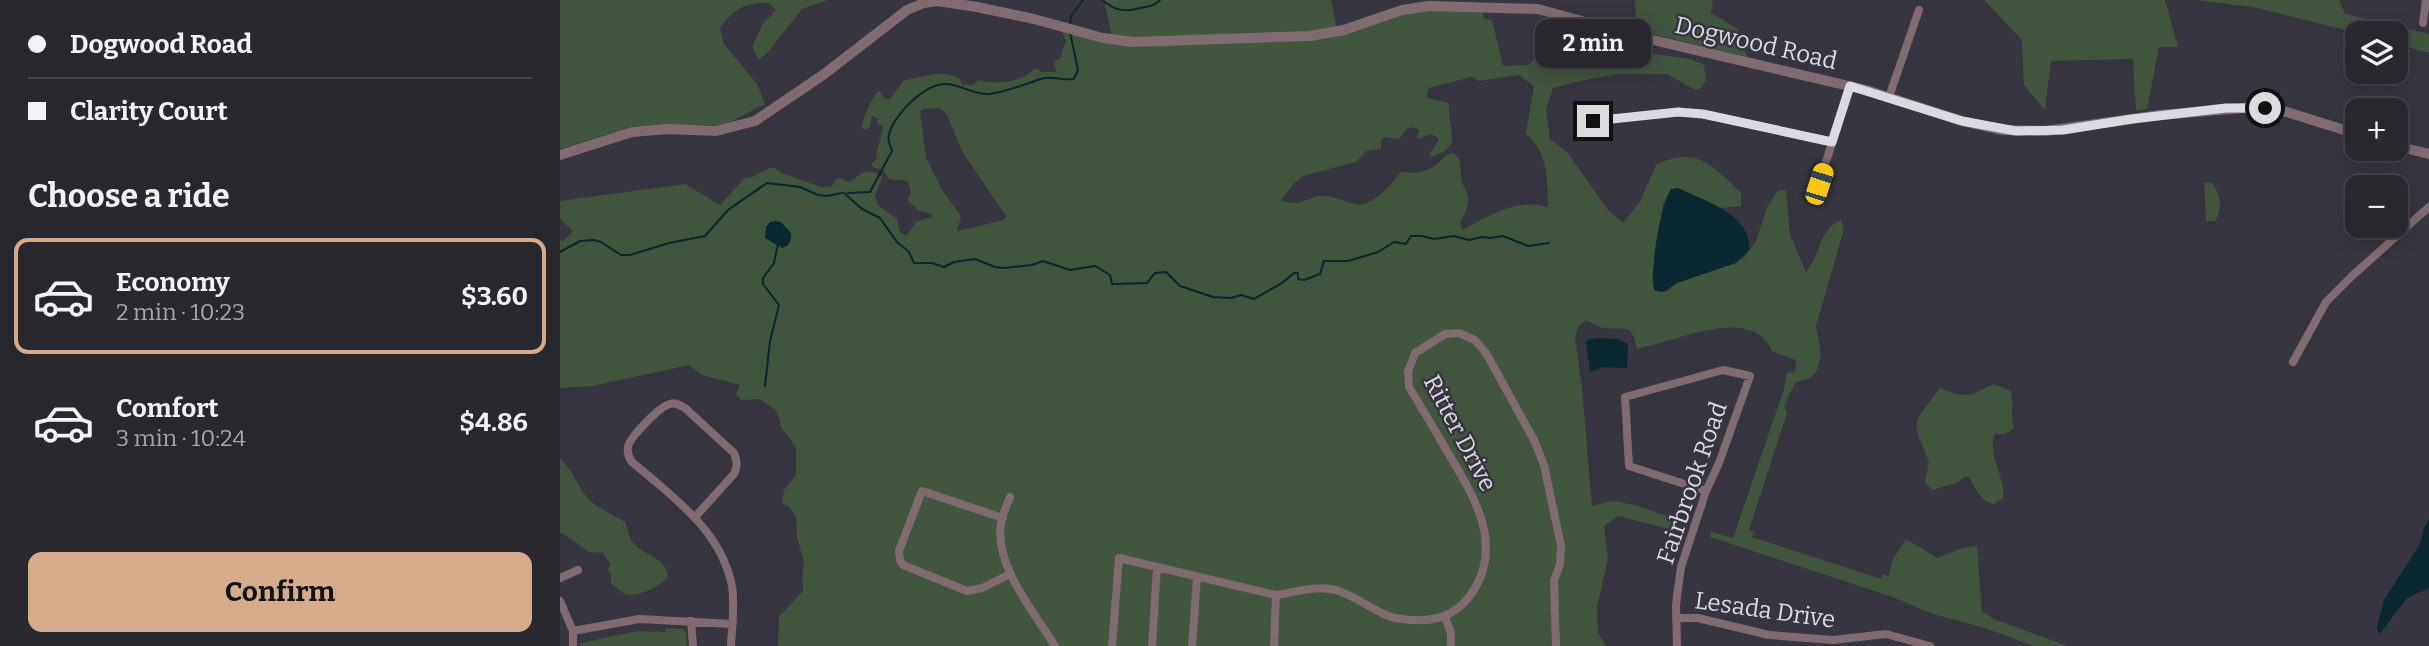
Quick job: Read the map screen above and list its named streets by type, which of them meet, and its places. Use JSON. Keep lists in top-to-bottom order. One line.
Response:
{"streets":{"street":["Dogwood Road","Ritter Drive","Fairbrook Road","Lesada Drive"]},"crossings":[["Fairbrook Road","Lesada Drive"]],"page":{"banner":["Dogwood Road","Clarity Court"],"bubble":"2 min","map_buttons":["+","−"],"heading":"Choose a ride","list":[{"name":"Economy","note":"2 min · 10:23","value":"$3.60"},{"name":"Comfort","note":"3 min · 10:24","value":"$4.86"}],"buttons":"Confirm"}}
